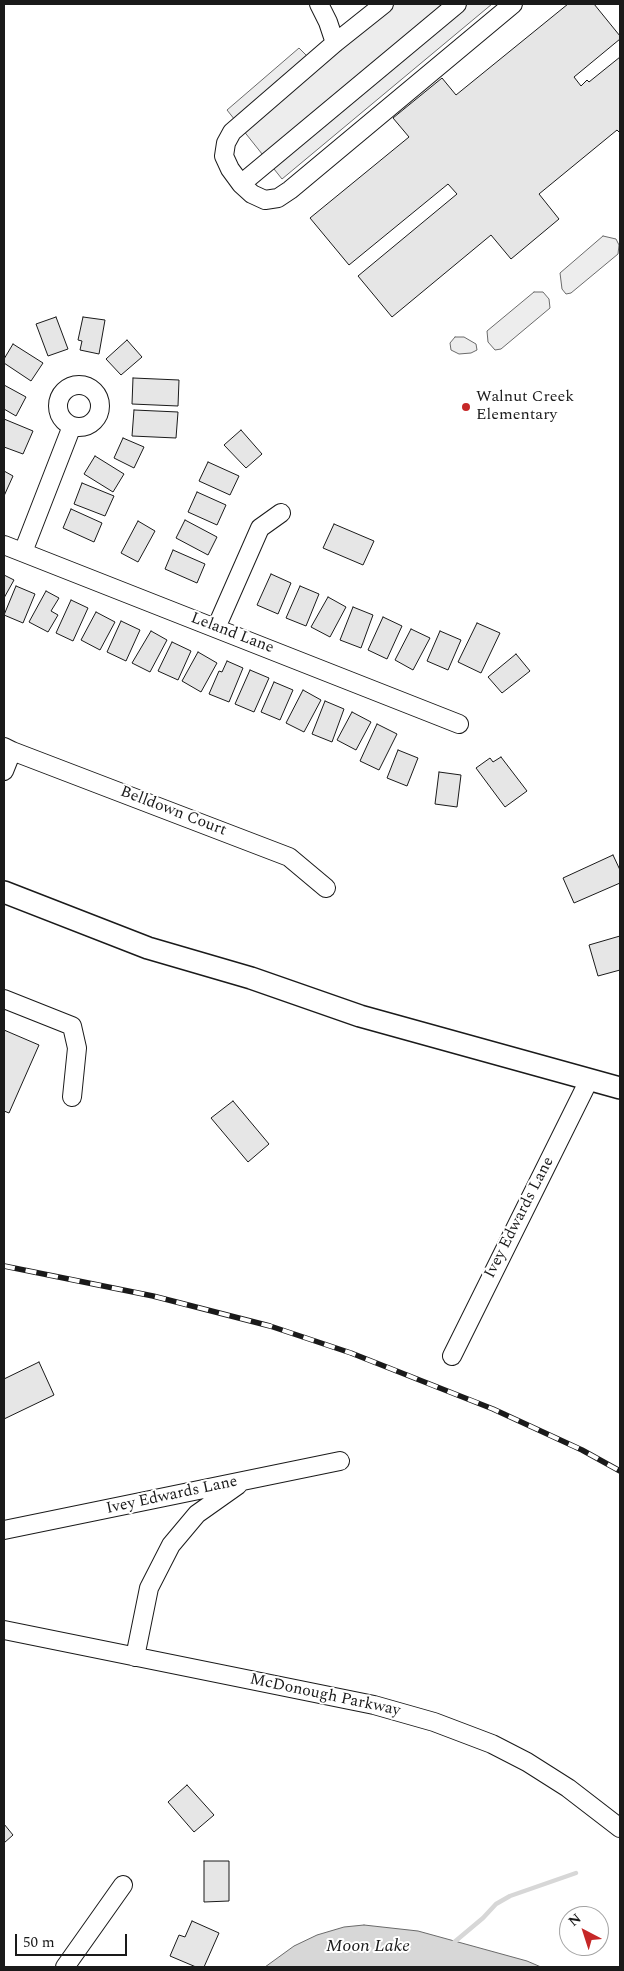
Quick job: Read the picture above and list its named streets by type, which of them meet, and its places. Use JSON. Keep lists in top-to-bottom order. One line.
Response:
{"streets":{"street":["Leland Lane","Belldown Court","Ivey Edwards Lane","McDonough Parkway"]},"water":["Moon Lake"],"places":["Walnut Creek Elementary"],"scale_bar":"50 m","north":"top left"}
